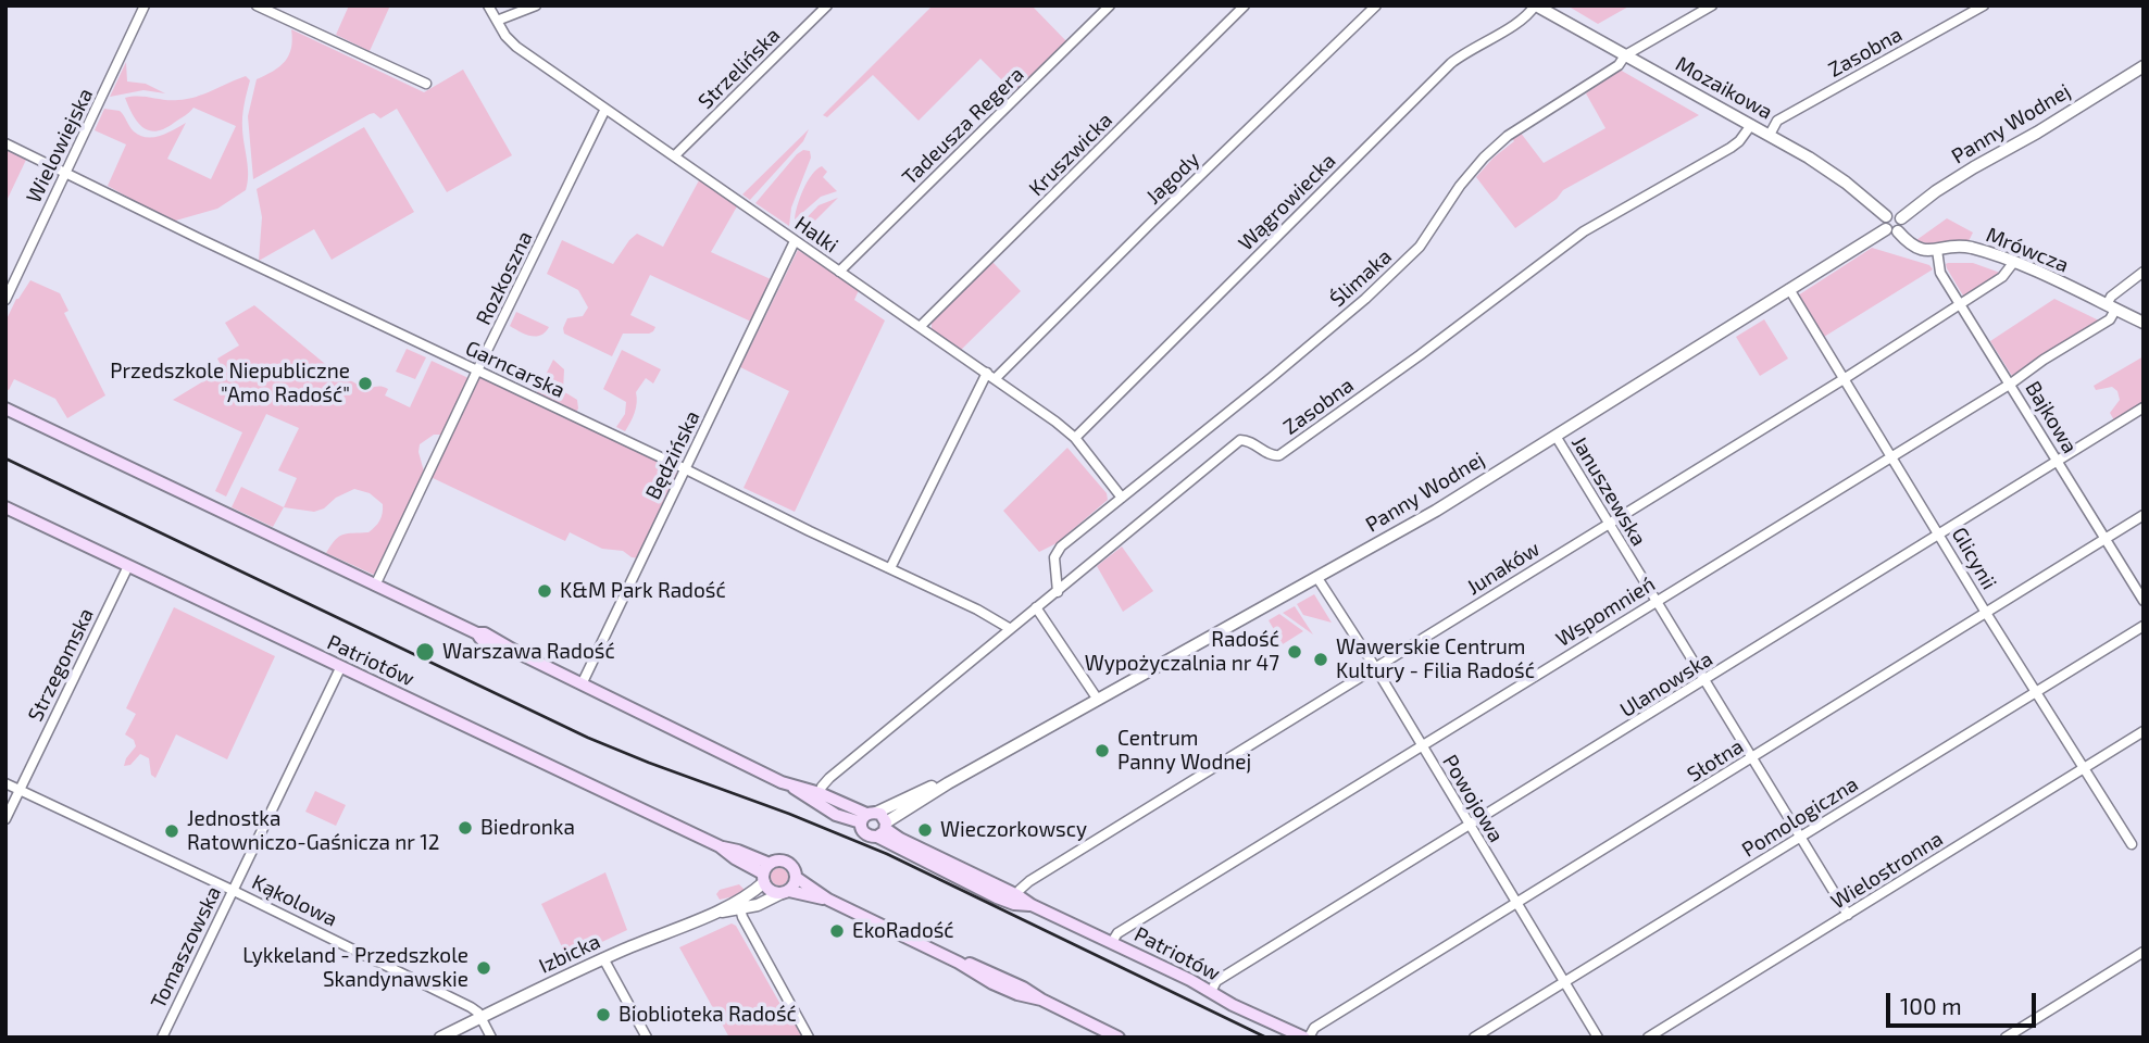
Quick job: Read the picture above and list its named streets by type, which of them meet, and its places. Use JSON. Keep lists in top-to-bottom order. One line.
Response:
{"streets":{"main road":["Patriotów"],"street":["Zasobna","Strzelińska","Mozaikowa","Panny Wodnej","Tadeusza Regera","Wielowiejska","Kruszwicka","Jagody","Wągrowiecka","Halki","Mrówcza","Rozkoszna","Ślimaka","Garncarska","Bajkowa","Będzińska","Januszewska","Glicynii","Junaków","Wspomnień","Strzegomska","Ulanowska","Słotna","Powojowa","Pomologiczna","Wielostronna","Kąkolowa","Tomaszowska","Izbicka"]},"crossings":[["Zasobna","Mozaikowa"],["Zasobna","Ślimaka"],["Zasobna","Garncarska"],["Strzelińska","Halki"],["Mozaikowa","Panny Wodnej"],["Mozaikowa","Wągrowiecka"],["Mozaikowa","Mrówcza"],["Mozaikowa","Ślimaka"],["Panny Wodnej","Mrówcza"],["Panny Wodnej","Januszewska"],["Panny Wodnej","Glicynii"],["Panny Wodnej","Patriotów"],["Panny Wodnej","Powojowa"],["Tadeusza Regera","Halki"],["Wielowiejska","Garncarska"],["Kruszwicka","Halki"],["Jagody","Halki"],["Jagody","Garncarska"],["Wągrowiecka","Halki"],["Halki","Rozkoszna"],["Halki","Ślimaka"],["Halki","Będzińska"],["Mrówcza","Bajkowa"],["Mrówcza","Junaków"],["Mrówcza","Wspomnień"],["Rozkoszna","Garncarska"],["Garncarska","Będzińska"],["Bajkowa","Junaków"],["Bajkowa","Wspomnień"],["Bajkowa","Ulanowska"],["Bajkowa","Słotna"],["Januszewska","Junaków"],["Januszewska","Wspomnień"],["Januszewska","Ulanowska"],["Januszewska","Słotna"],["Januszewska","Pomologiczna"],["Januszewska","Wielostronna"],["Glicynii","Junaków"],["Glicynii","Wspomnień"],["Glicynii","Ulanowska"],["Glicynii","Słotna"],["Glicynii","Pomologiczna"],["Glicynii","Wielostronna"],["Junaków","Patriotów"],["Junaków","Powojowa"],["Wspomnień","Patriotów"],["Wspomnień","Powojowa"],["Patriotów","Strzegomska"],["Patriotów","Ulanowska"],["Patriotów","Słotna"],["Patriotów","Tomaszowska"],["Patriotów","Izbicka"],["Strzegomska","Kąkolowa"],["Ulanowska","Powojowa"],["Słotna","Powojowa"],["Powojowa","Pomologiczna"],["Kąkolowa","Tomaszowska"],["Kąkolowa","Izbicka"]],"places":["Przedszkole Niepubliczne \"Amo Radość\"","K&M Park Radość","Warszawa Radość","Radość Wypożyczalnia nr 47","Wawerskie Centrum Kultury - Filia Radość","Centrum Panny Wodnej","Biedronka","Wieczorkowscy","Jednostka Ratowniczo-Gaśnicza nr 12","EkoRadość","Lykkeland - Przedszkole Skandynawskie","Bioblioteka Radość"],"scale_bar":"100 m"}
